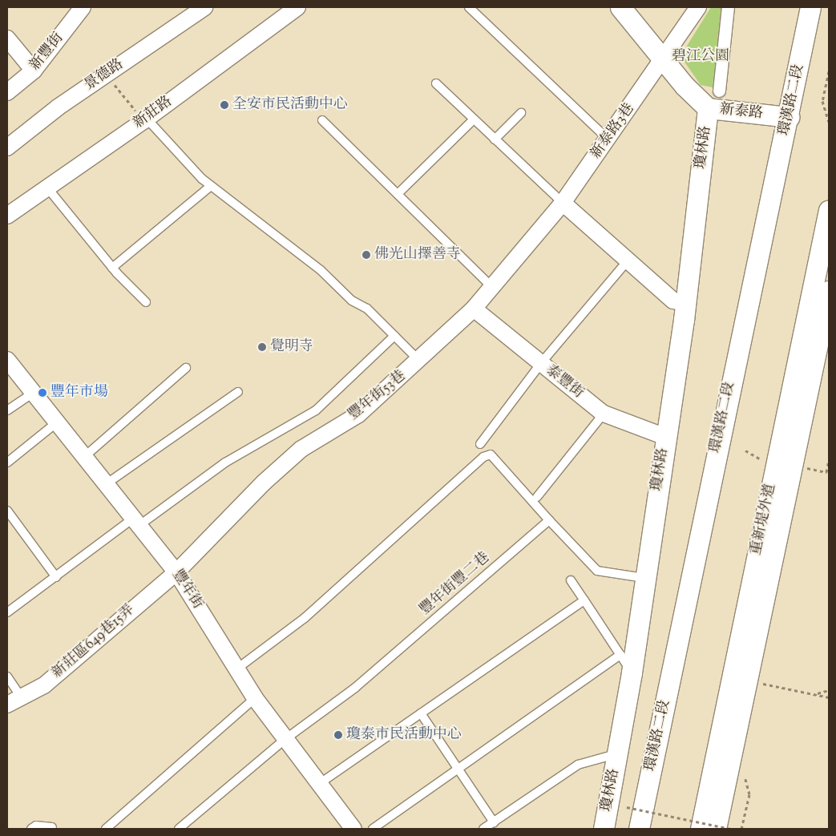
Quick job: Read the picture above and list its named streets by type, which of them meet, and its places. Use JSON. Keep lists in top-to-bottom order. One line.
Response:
{"streets":{"street":["新豐街","景德路","環漢路二段","新泰路","新莊路","新泰路3巷","瓊林路","泰豐街","豐年街53巷","重新堤外道","豐年街","新莊區649巷15弄"],"lane":["豐年街豐二巷"]},"crossings":[["環漢路二段","新泰路"],["新泰路","新泰路3巷"],["新泰路","瓊林路"],["新泰路3巷","豐年街53巷"],["瓊林路","泰豐街"],["泰豐街","豐年街53巷"],["豐年街53巷","豐年街"],["豐年街53巷","新莊區649巷15弄"],["豐年街豐二巷","豐年街"],["豐年街","新莊區649巷15弄"]],"parks":["碧江公園"],"places":["全安市民活動中心","佛光山擇善寺","覺明寺","豐年市場","瓊泰市民活動中心"]}
